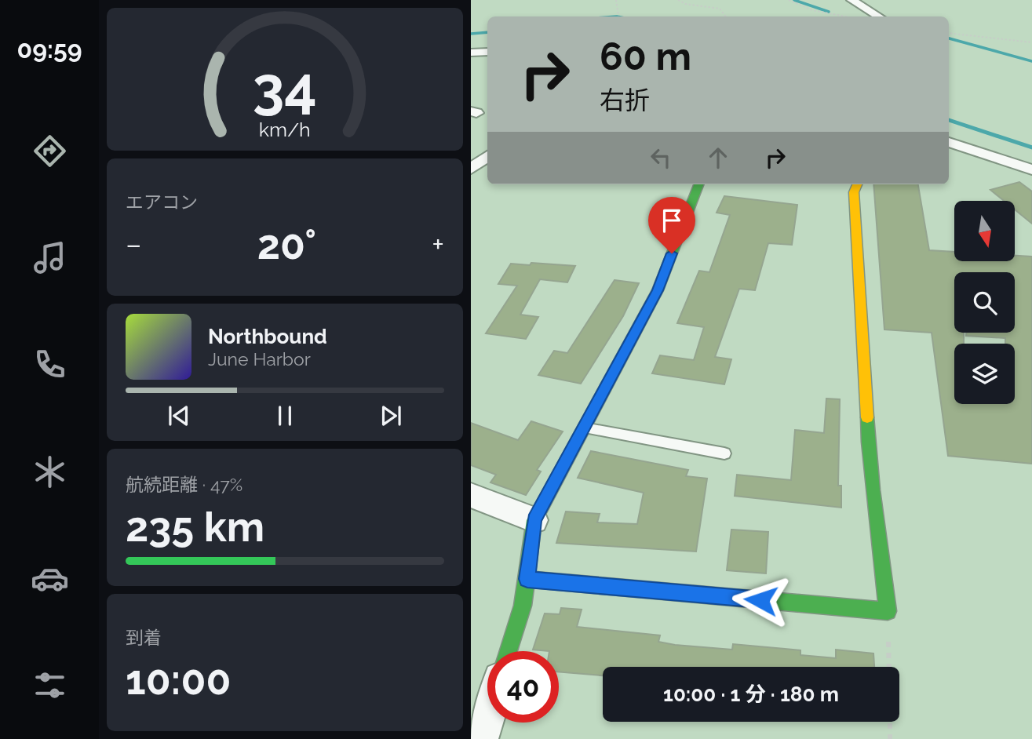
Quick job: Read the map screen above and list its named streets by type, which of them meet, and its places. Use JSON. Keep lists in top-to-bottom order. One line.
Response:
{"north":"bottom","page":{"tabs":"09:59","turn":["60 m","右折"],"tile":["エアコン",["航続距離 · 47%","235 km"],["到着","10:00"]],"heat":["−","20°","+"],"song":["Northbound","June Harbor"],"limit":"40","trip":"10:00 · 1 分 · 180 m","gauge":["34","km/h"]}}
